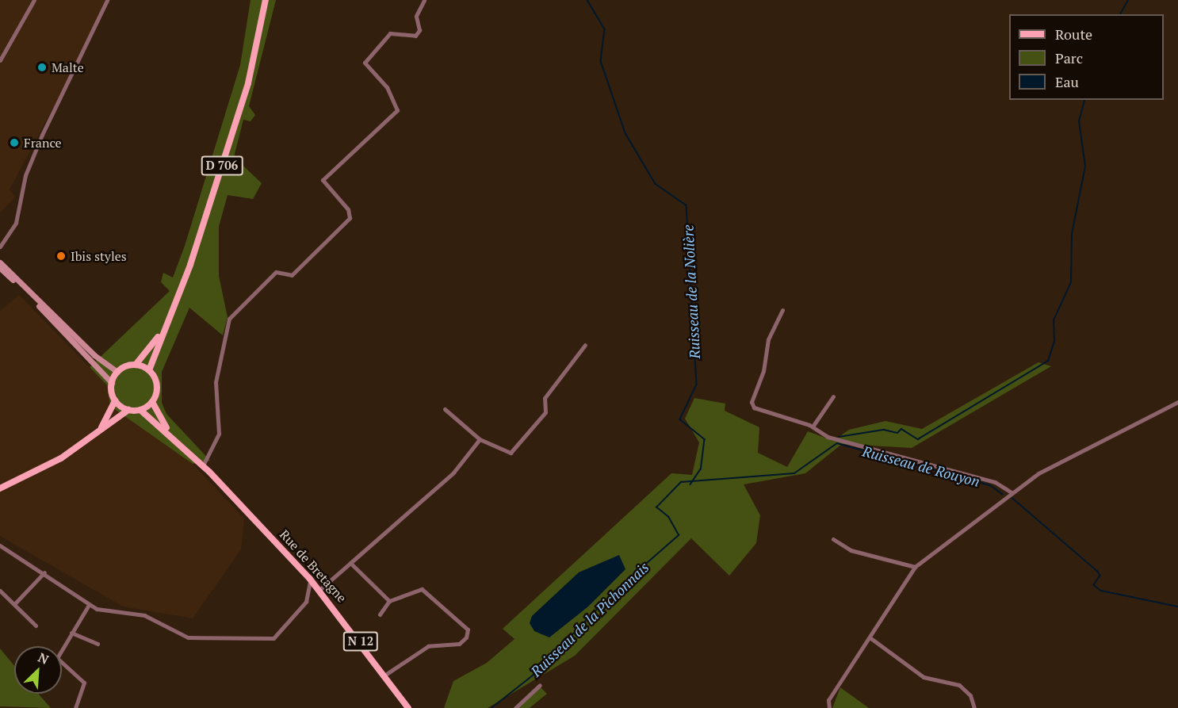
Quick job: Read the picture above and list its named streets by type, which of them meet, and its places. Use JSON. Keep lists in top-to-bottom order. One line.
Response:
{"streets":{"main road":["D 706","Rue de Bretagne","N 12"]},"crossings":[["D 706","Rue de Bretagne"]],"water":["Ruisseau de la Nolière","Ruisseau de Rouyon","Ruisseau de la Pichonnais"],"places":["Malte","France","Ibis styles"],"legend":["Route","Parc","Eau"],"north":"top right"}
